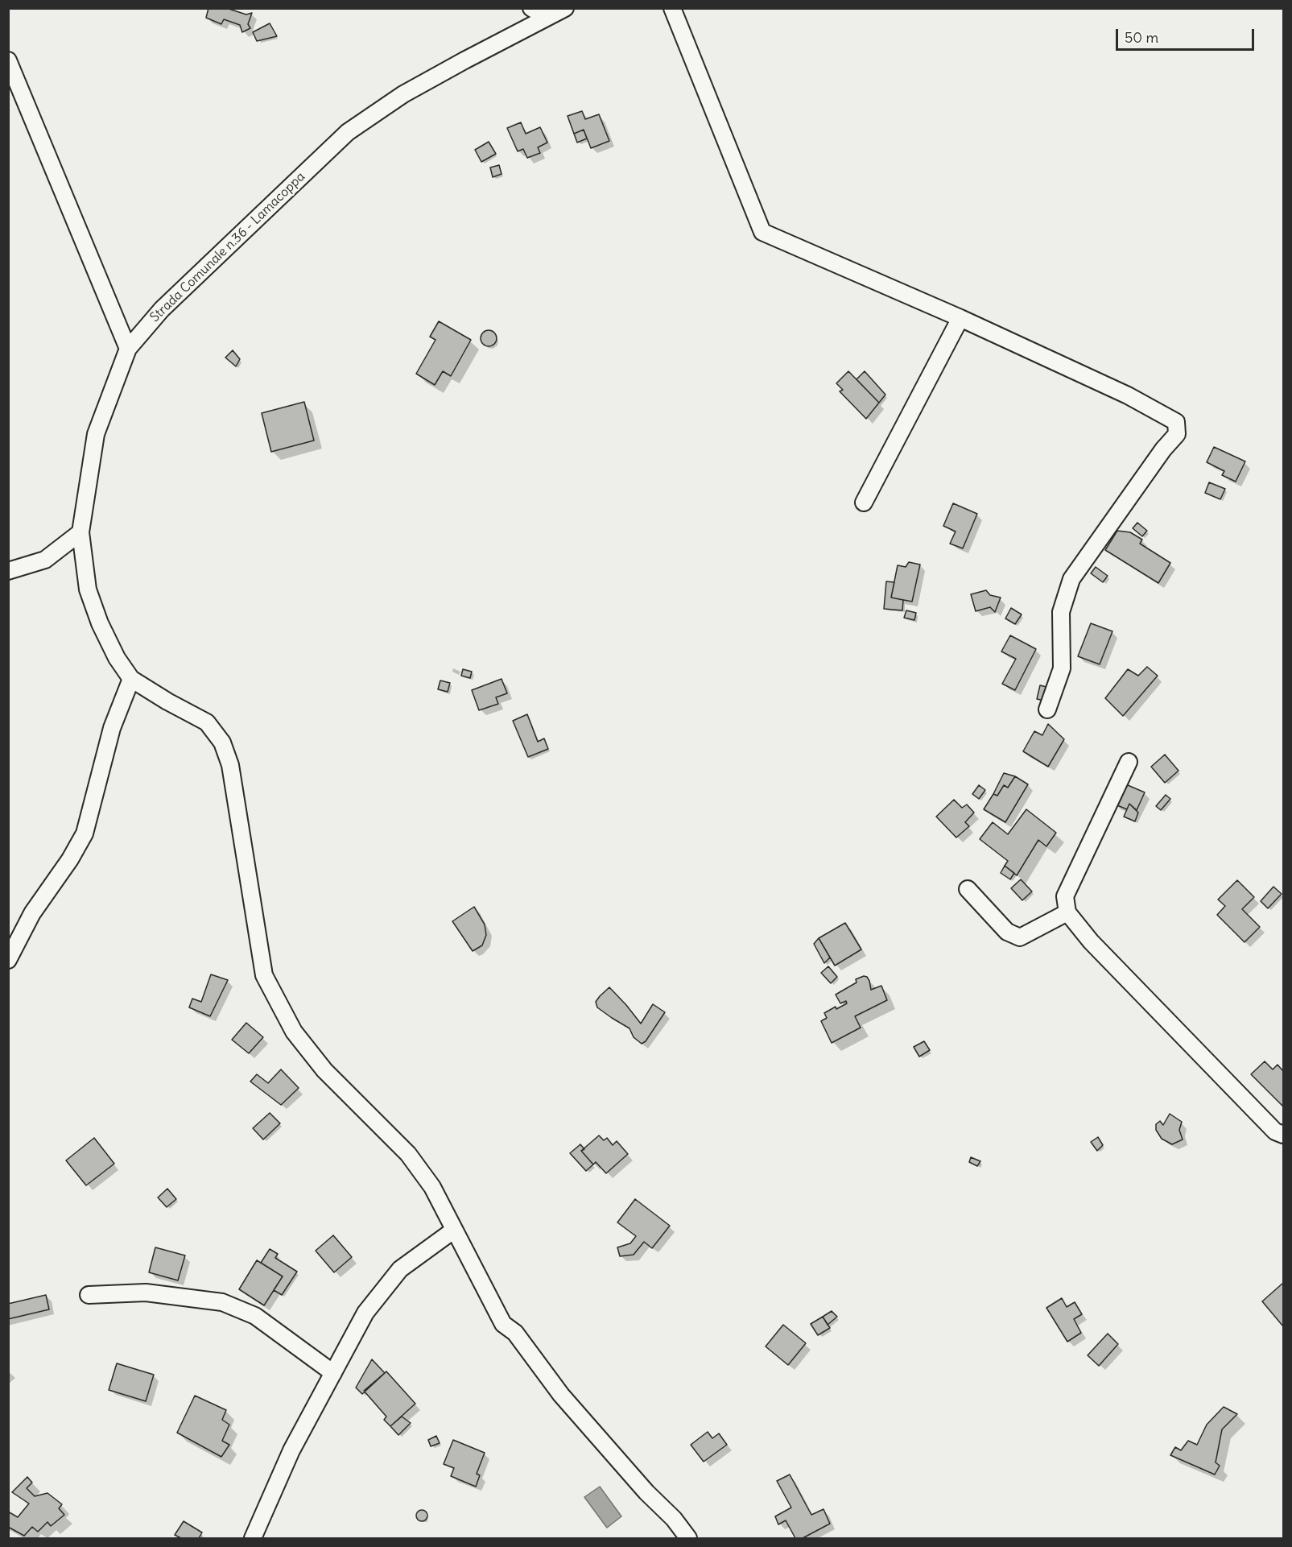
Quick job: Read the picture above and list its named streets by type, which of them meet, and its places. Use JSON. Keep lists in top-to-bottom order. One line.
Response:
{"streets":{"street":["Strada Comunale n.36 - Lamacoppa"]},"scale_bar":"50 m"}
